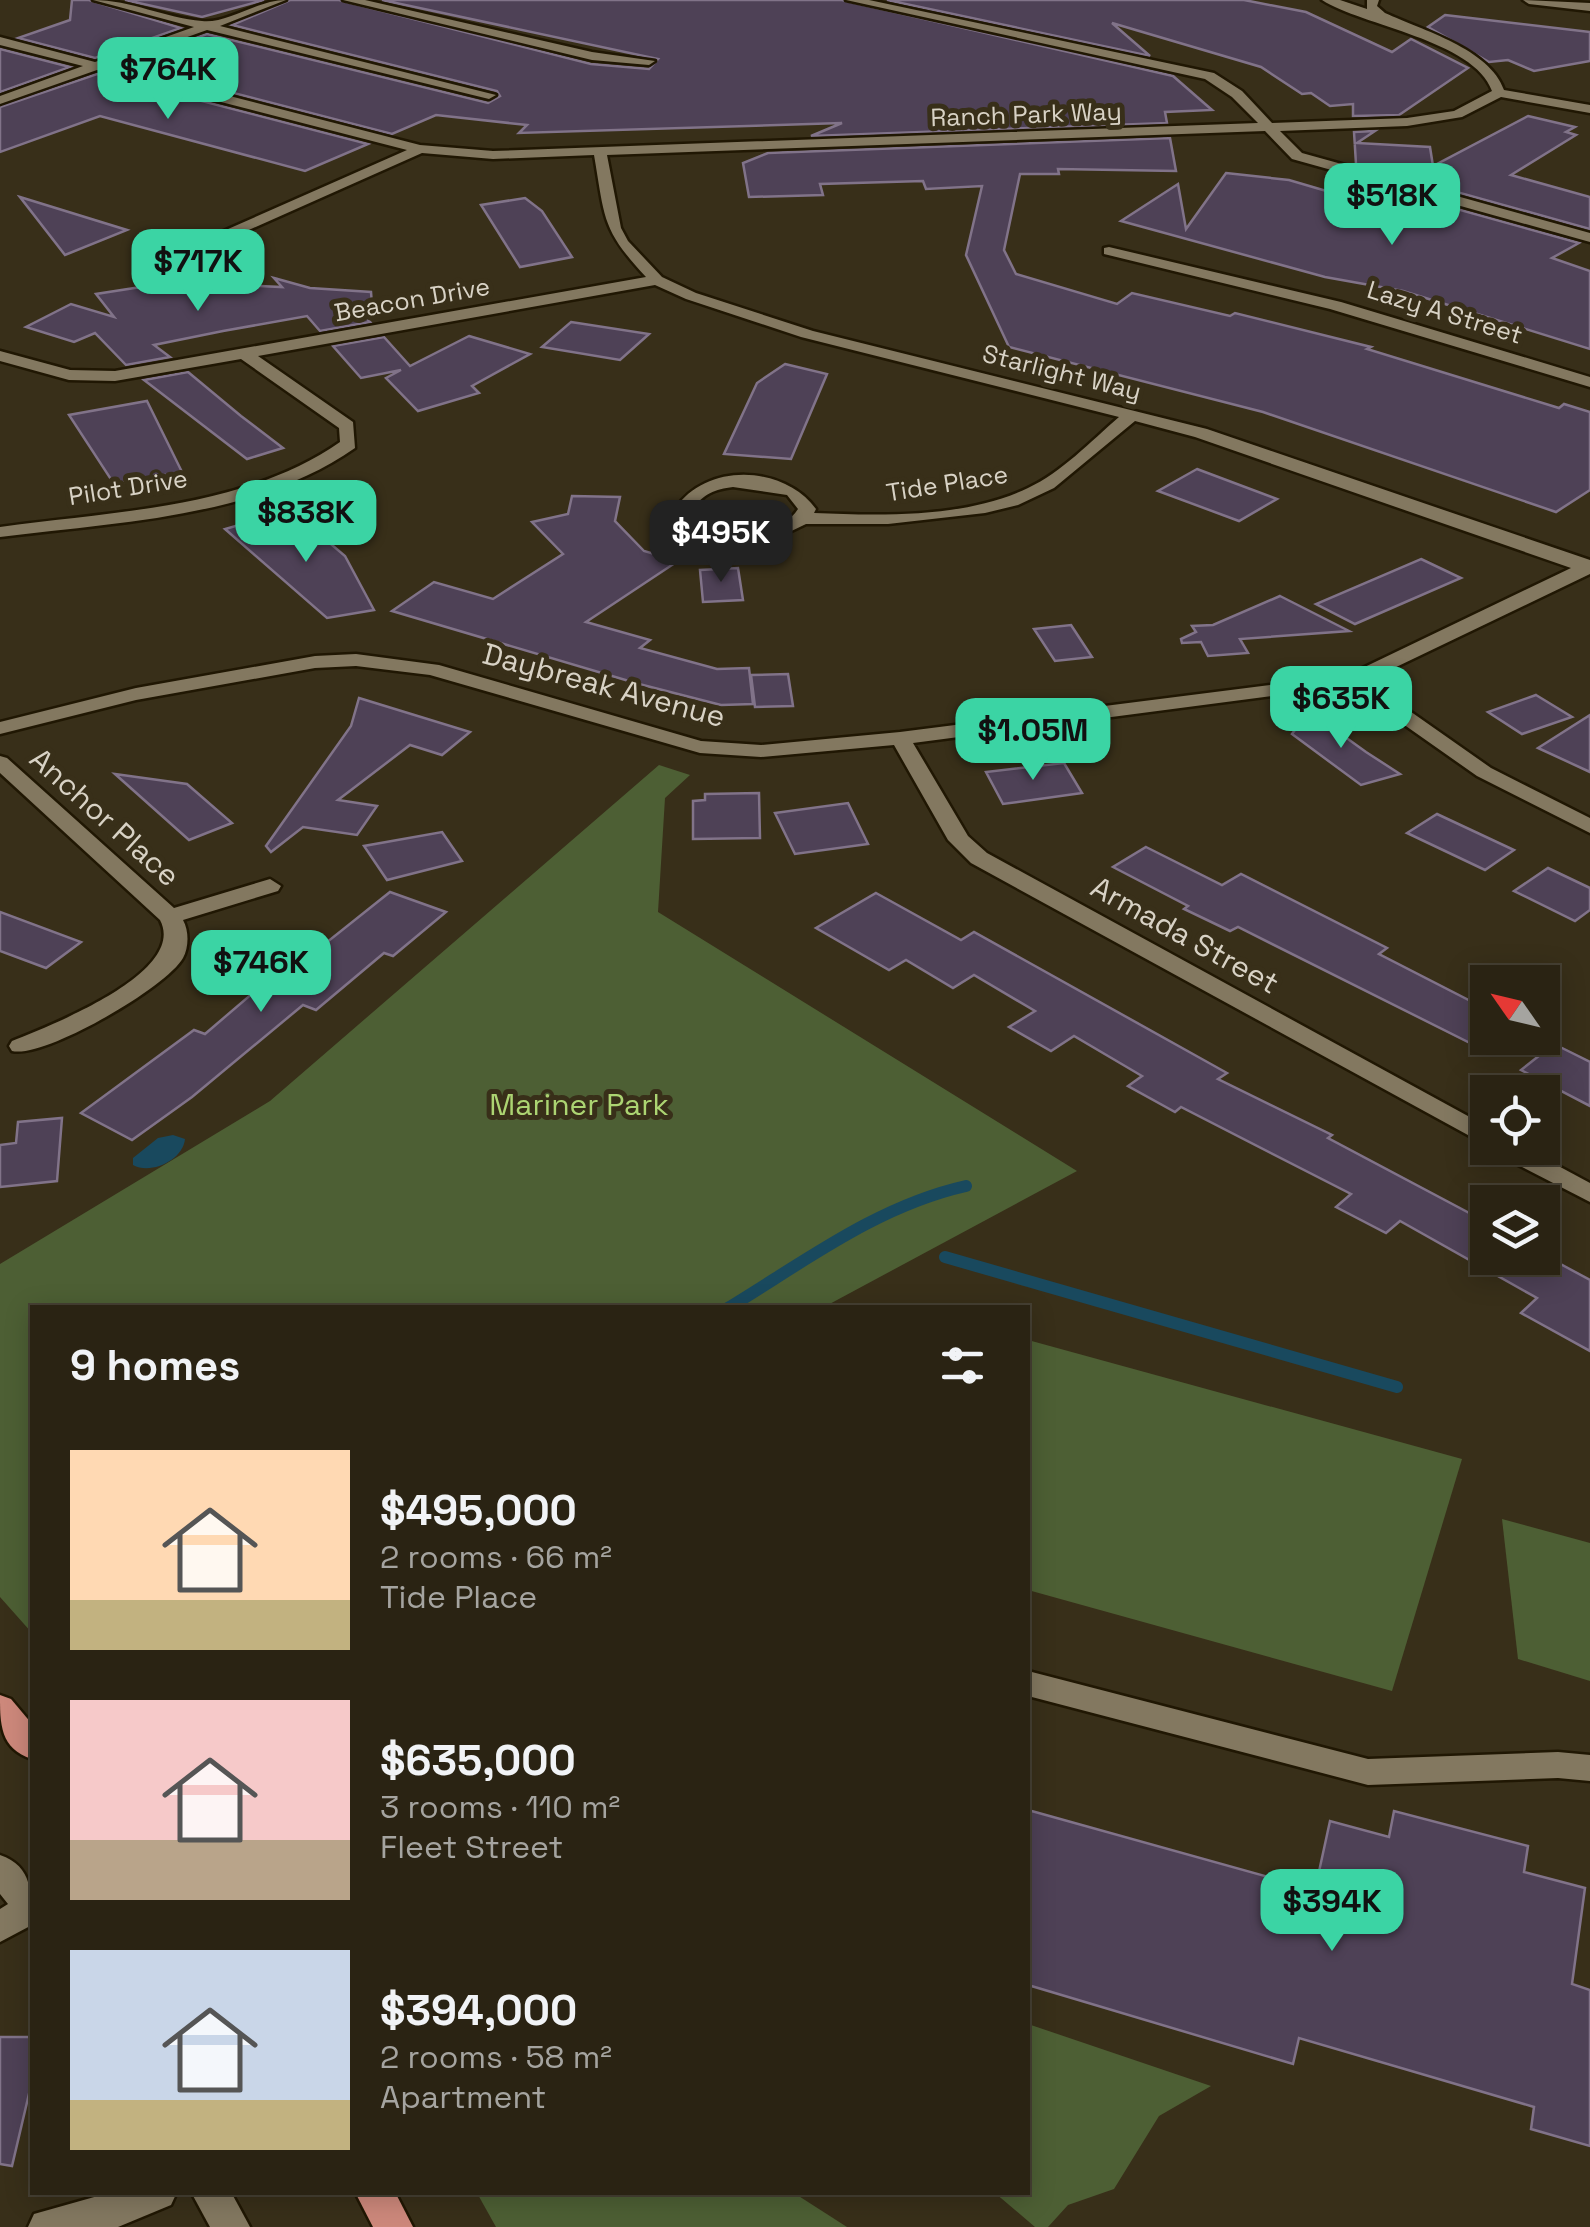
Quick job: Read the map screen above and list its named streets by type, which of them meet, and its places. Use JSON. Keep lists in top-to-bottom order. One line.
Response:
{"streets":{"street":["Ranch Park Way","Beacon Drive","Lazy A Street","Starlight Way","Tide Place","Pilot Drive","Daybreak Avenue","Anchor Place","Armada Street"]},"crossings":[["Ranch Park Way","Starlight Way"],["Beacon Drive","Starlight Way"],["Beacon Drive","Pilot Drive"],["Starlight Way","Tide Place"],["Starlight Way","Daybreak Avenue"],["Daybreak Avenue","Armada Street"]],"parks":["Mariner Park"],"north":"top left","page":{"price":["$764K","$518K","$717K","$838K","$495K","$635K","$1.05M","$746K","$394K"],"heading":"9 homes","list":[{"name":"$495,000","note":"2 rooms · 66 m² · Tide Place"},{"name":"$635,000","note":"3 rooms · 110 m² · Fleet Street"},{"name":"$394,000","note":"2 rooms · 58 m² · Apartment"}]}}
